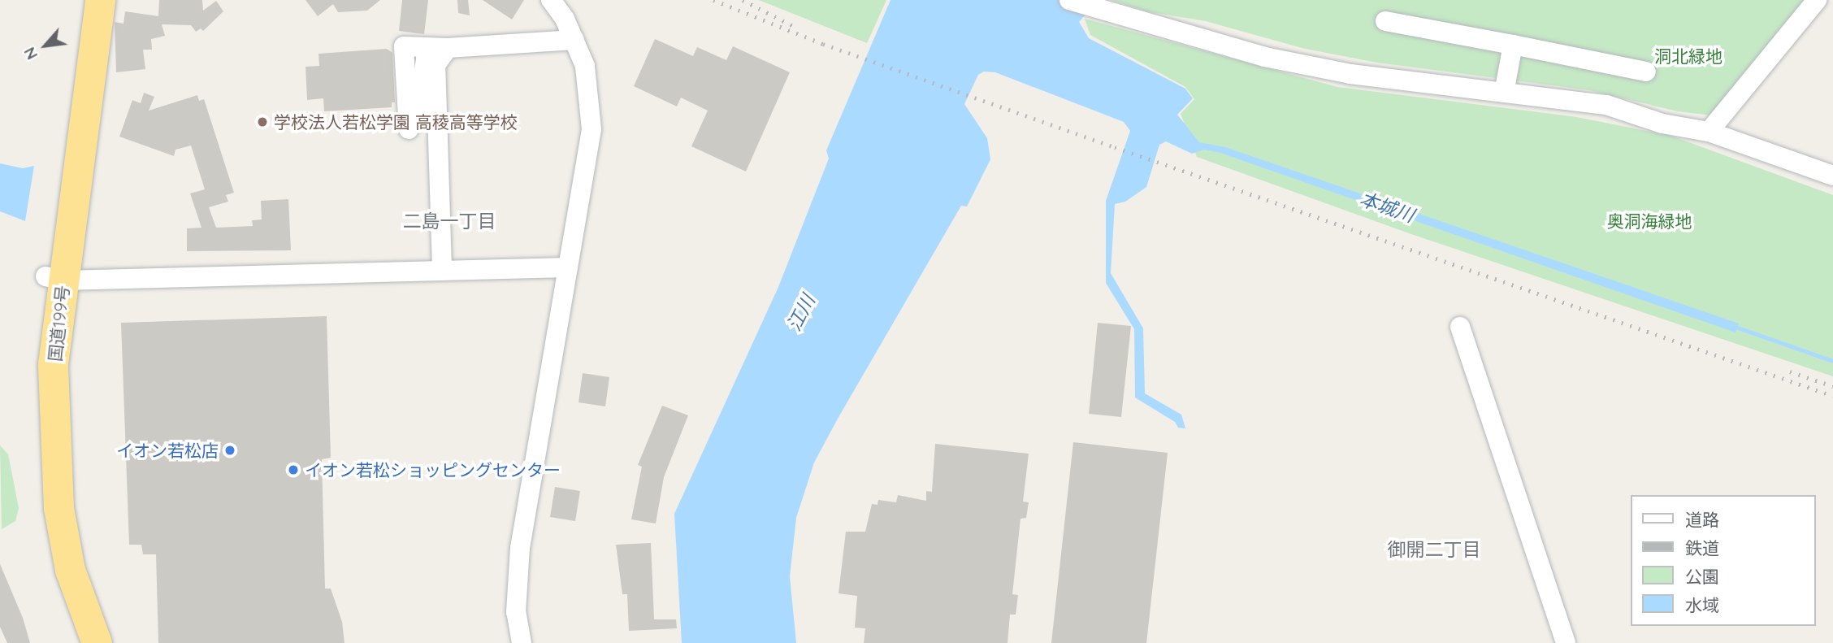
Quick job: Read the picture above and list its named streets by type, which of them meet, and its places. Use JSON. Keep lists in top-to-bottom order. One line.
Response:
{"streets":{"highway":["国道199号"]},"districts":["二島一丁目","御開二丁目"],"water":["本城川","江川"],"parks":["洞北緑地","奥洞海緑地"],"places":["学校法人若松学園 高稜高等学校","イオン若松店","イオン若松ショッピングセンター"],"legend":["道路","鉄道","公園","水域"],"north":"bottom left"}
